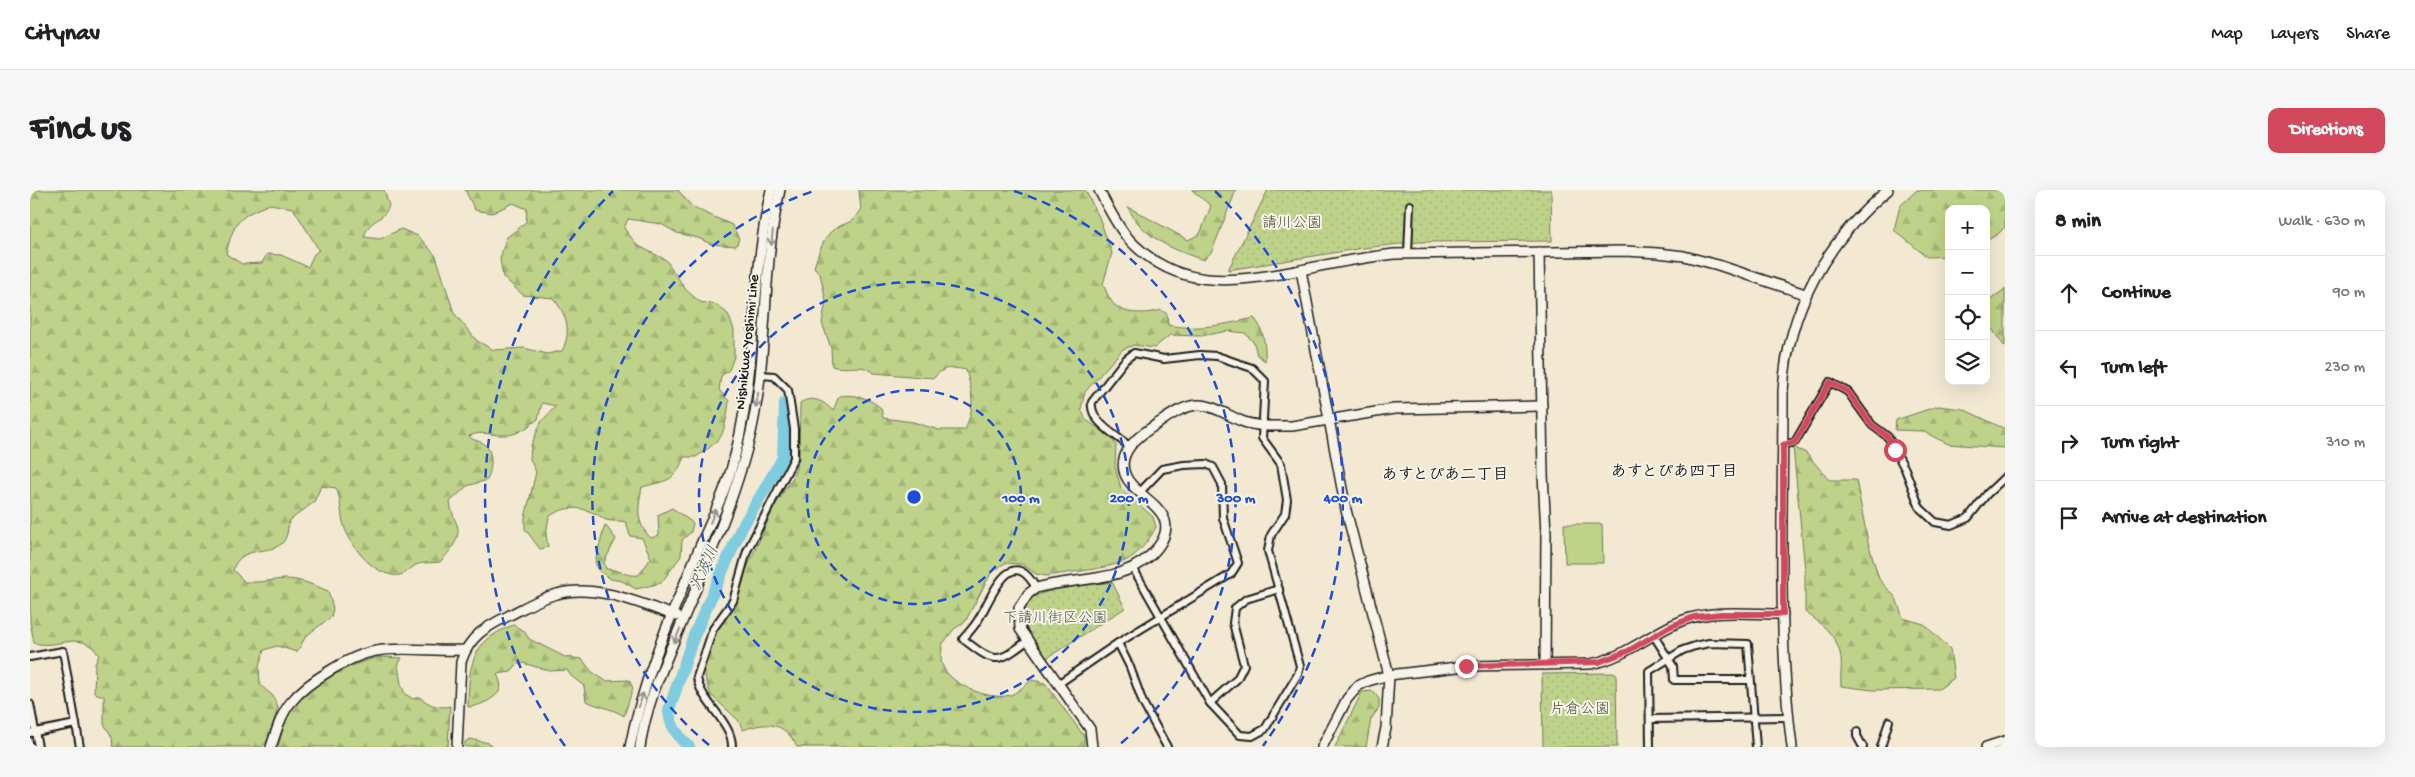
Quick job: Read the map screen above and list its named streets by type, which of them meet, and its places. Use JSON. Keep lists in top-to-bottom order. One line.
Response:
{"streets":{"street":["Nishikiwa Yoshimi Line"]},"districts":["あすとぴあ四丁目","あすとぴあ二丁目"],"water":["沢波川"],"parks":["請川公園","下請川街区公園","片倉公園"],"page":{"header":"Citynav","nav":["Map","Layers","Share"],"buttons":"Directions","title":"Find us","heading":["8 min","Walk · 630 m"],"map_buttons":["+","−"],"list":[["Continue","90 m"],["Turn left","230 m"],["Turn right","310 m"],"Arrive at destination"]},"rings":["100 m","200 m","300 m","400 m"]}
